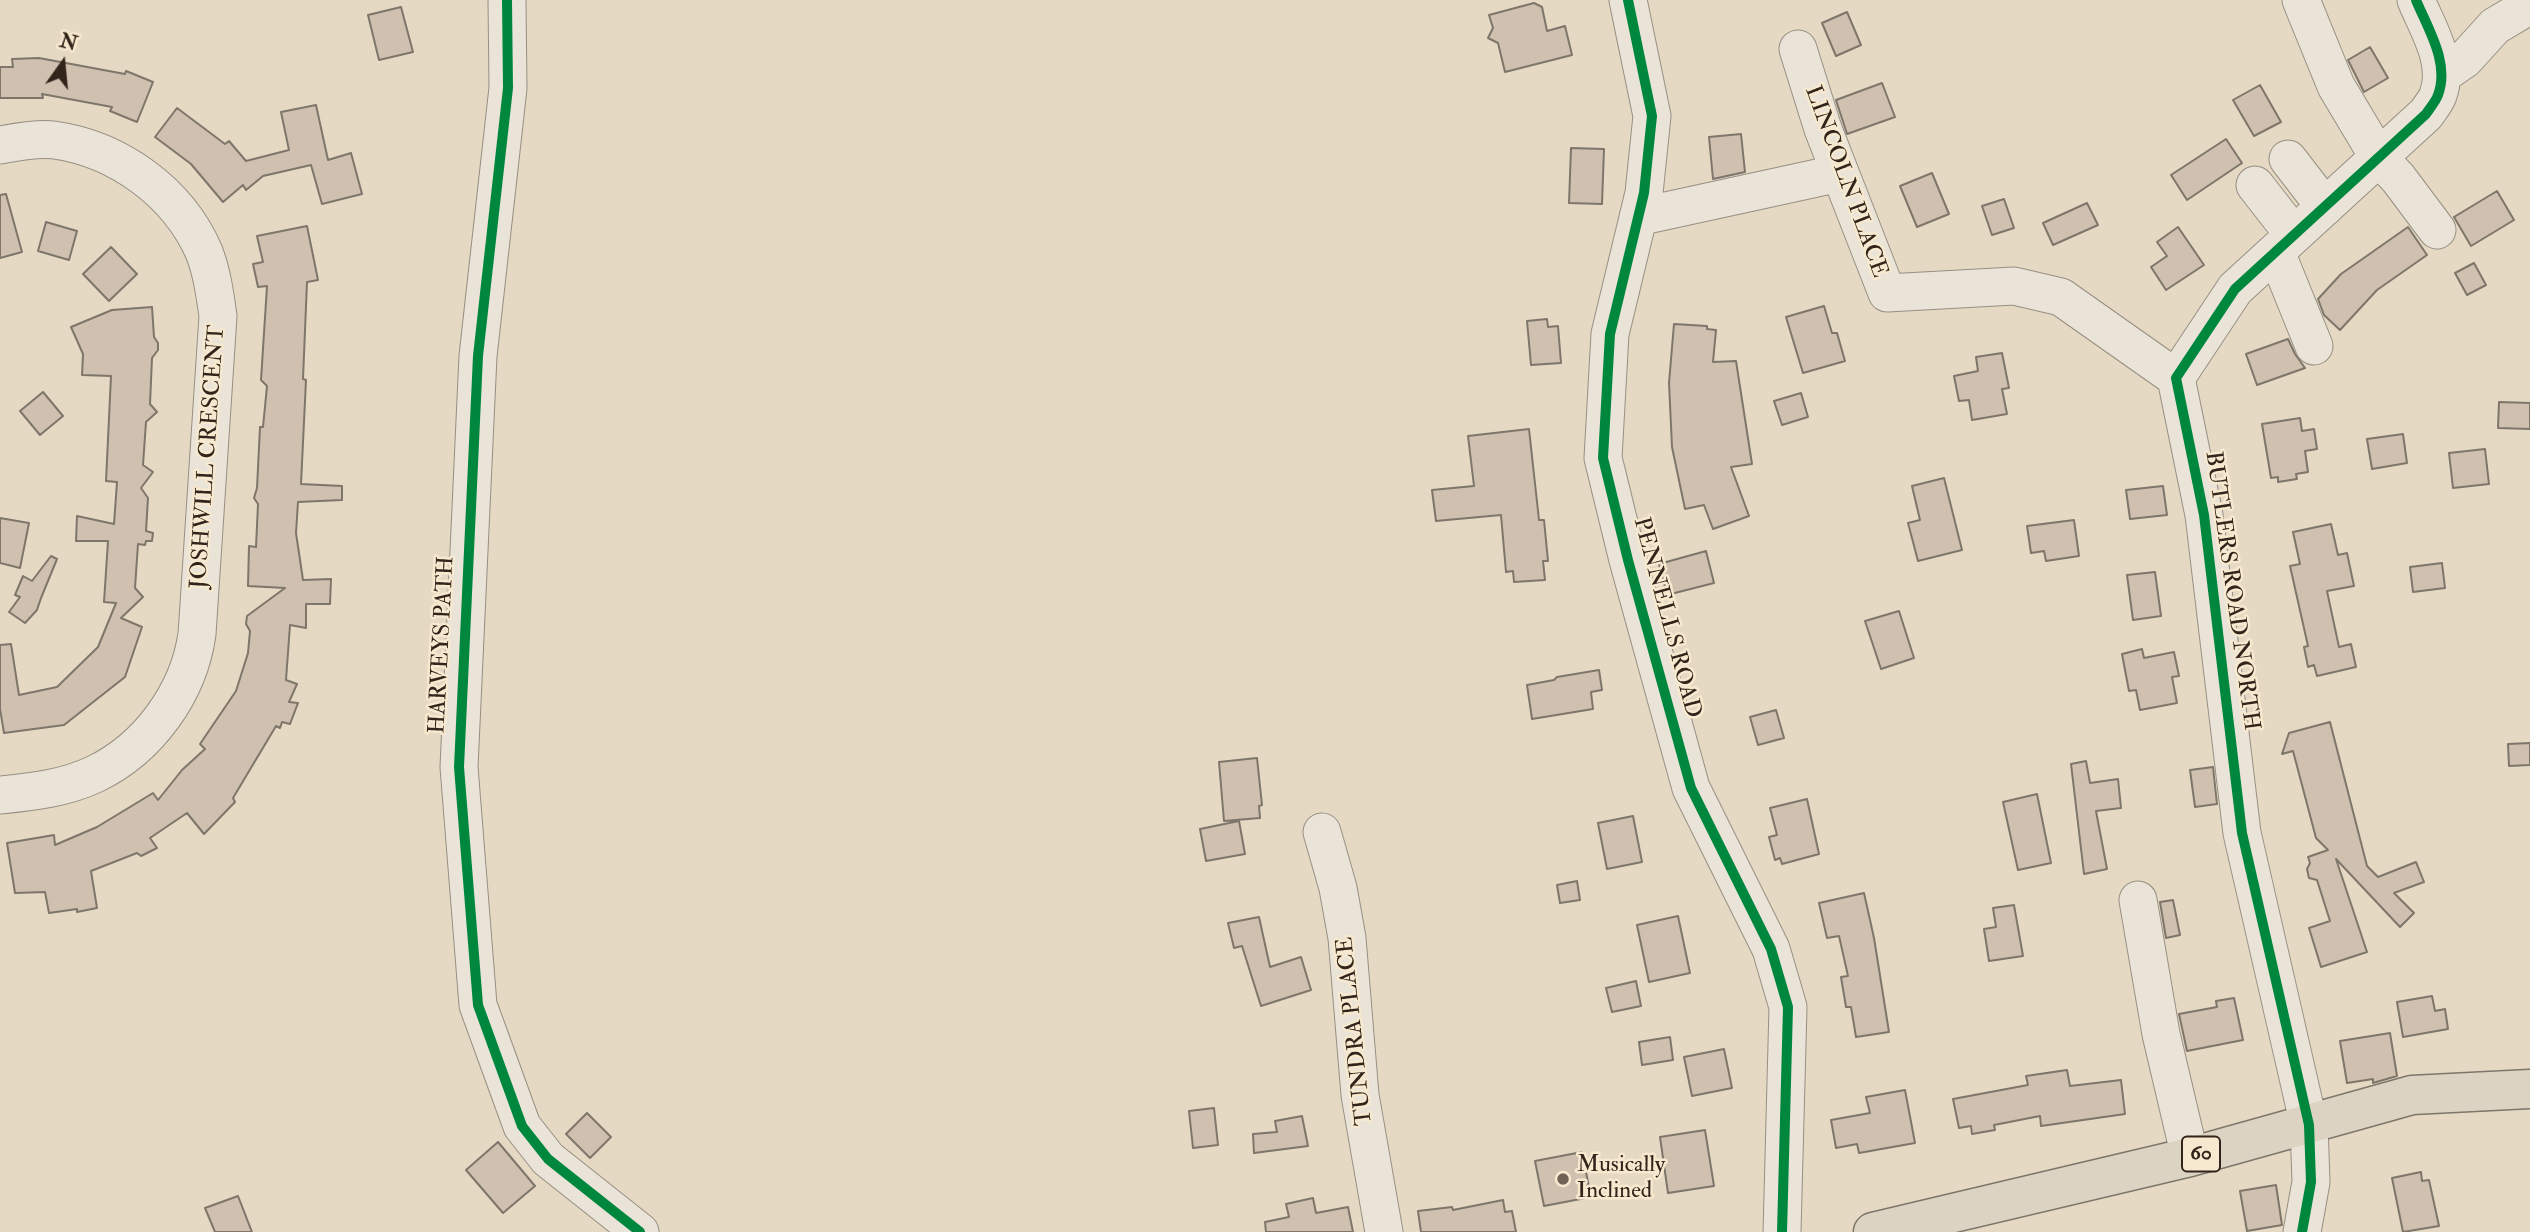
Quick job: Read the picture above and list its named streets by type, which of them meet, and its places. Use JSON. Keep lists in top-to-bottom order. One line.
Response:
{"streets":{"main road":["60"],"street":["LINCOLN PLACE","JOSHWILL CRESCENT","BUTLERS ROAD NORTH","PENNELLS ROAD","HARVEYS PATH","TUNDRA PLACE"]},"crossings":[["LINCOLN PLACE","BUTLERS ROAD NORTH"],["BUTLERS ROAD NORTH","60"]],"places":["Musically Inclined"],"north":"top"}
